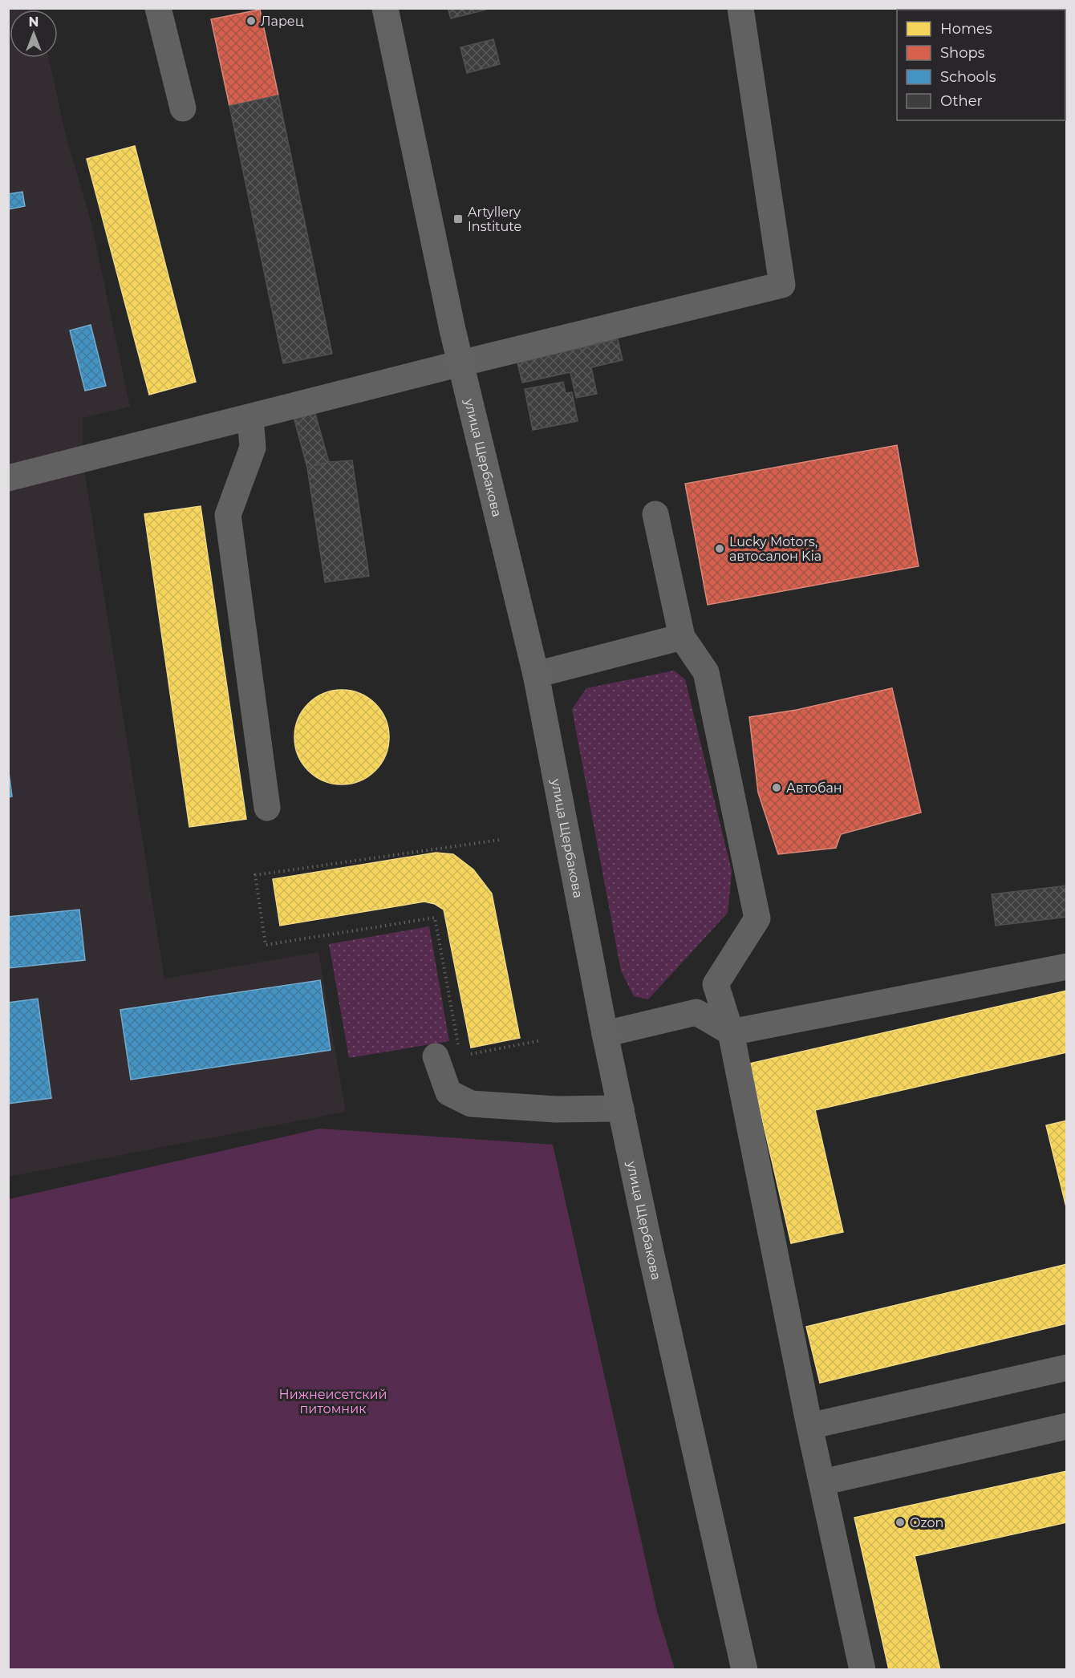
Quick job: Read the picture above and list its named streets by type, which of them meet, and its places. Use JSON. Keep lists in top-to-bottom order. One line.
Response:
{"streets":{"main road":["улица Щербакова"]},"parks":["Нижнеисетский питомник"],"places":{"other":["Ларец","Lucky Motors, автосалон Kia","Автобан","Ozon"],"transit":["Artyllery Institute"]},"legend":["Homes","Shops","Schools","Other"],"north":"top"}
